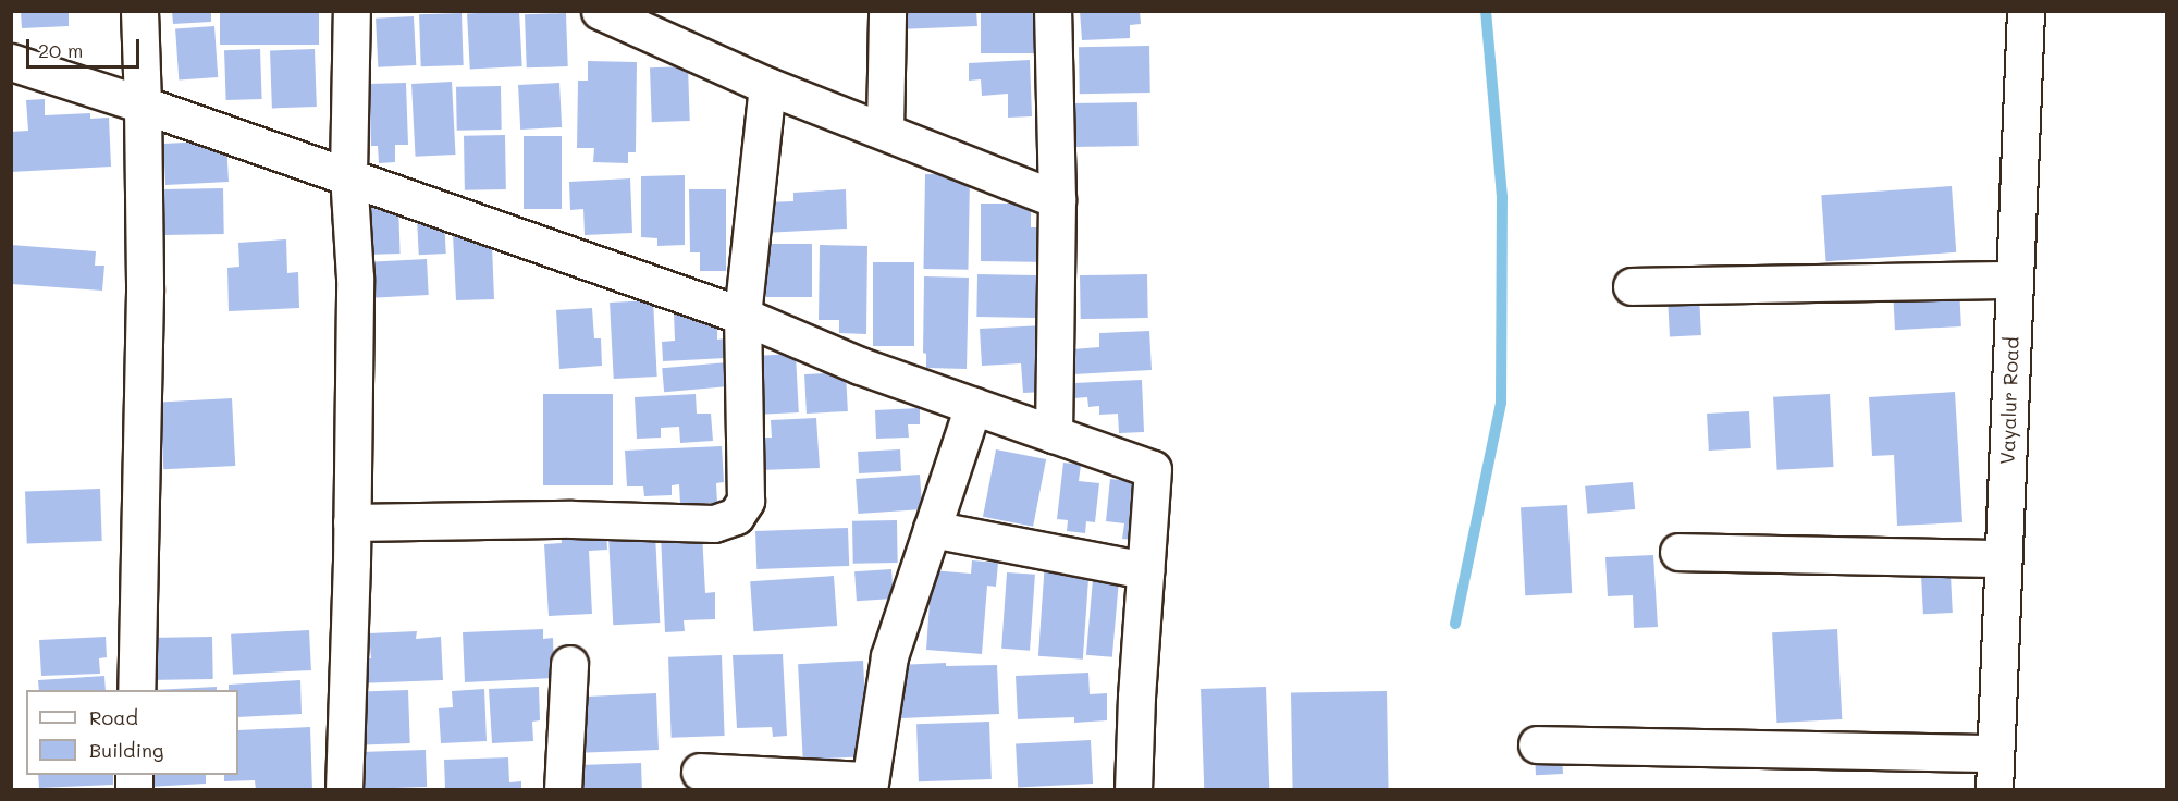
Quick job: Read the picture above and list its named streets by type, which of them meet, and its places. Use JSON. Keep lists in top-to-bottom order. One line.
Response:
{"streets":{"street":["Vayalur Road"]},"legend":["Road","Building"],"scale_bar":"20 m"}
